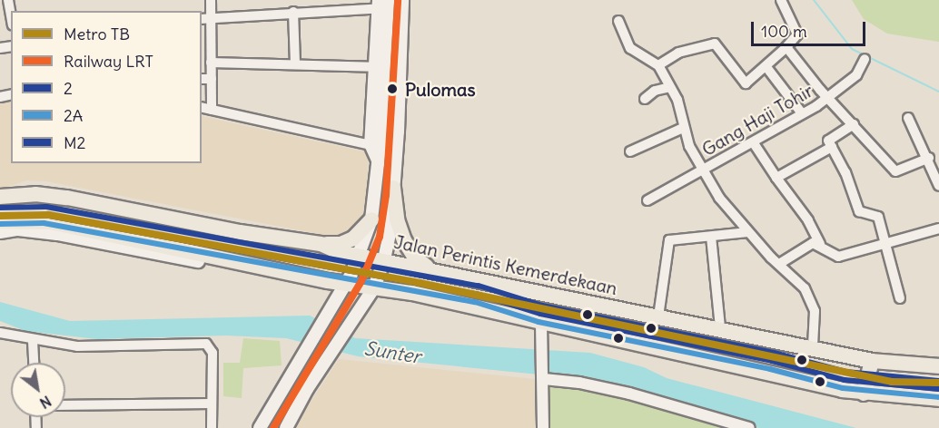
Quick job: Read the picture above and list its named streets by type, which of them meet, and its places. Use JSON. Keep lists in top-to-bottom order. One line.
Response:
{"streets":{"highway":["Jalan Perintis Kemerdekaan"],"street":["Gang Haji Tohir"]},"water":["Sunter"],"places":["Pulomas"],"lines":["rail line LRT","transit line M2","metro line TB","transit line 2","transit line 2A"],"legend":["Metro TB","Railway LRT","2","2A","M2"],"scale_bar":"100 m","north":"bottom right"}
